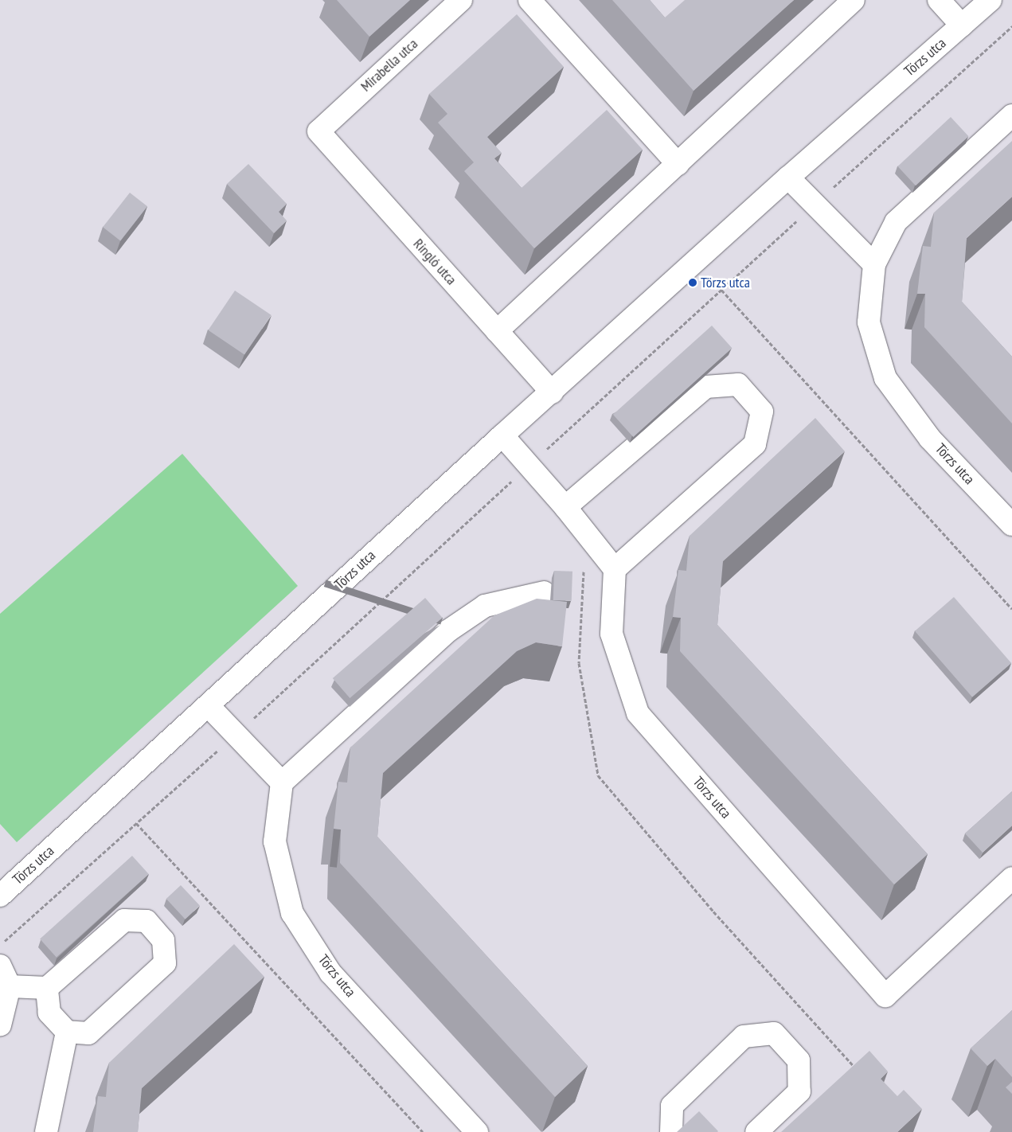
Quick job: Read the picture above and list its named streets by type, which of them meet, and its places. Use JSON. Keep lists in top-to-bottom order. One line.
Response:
{"streets":{"street":["Törzs utca","Mirabella utca","Ringló utca"]},"crossings":[["Törzs utca","Ringló utca"],["Mirabella utca","Ringló utca"]],"places":["Törzs utca"]}
